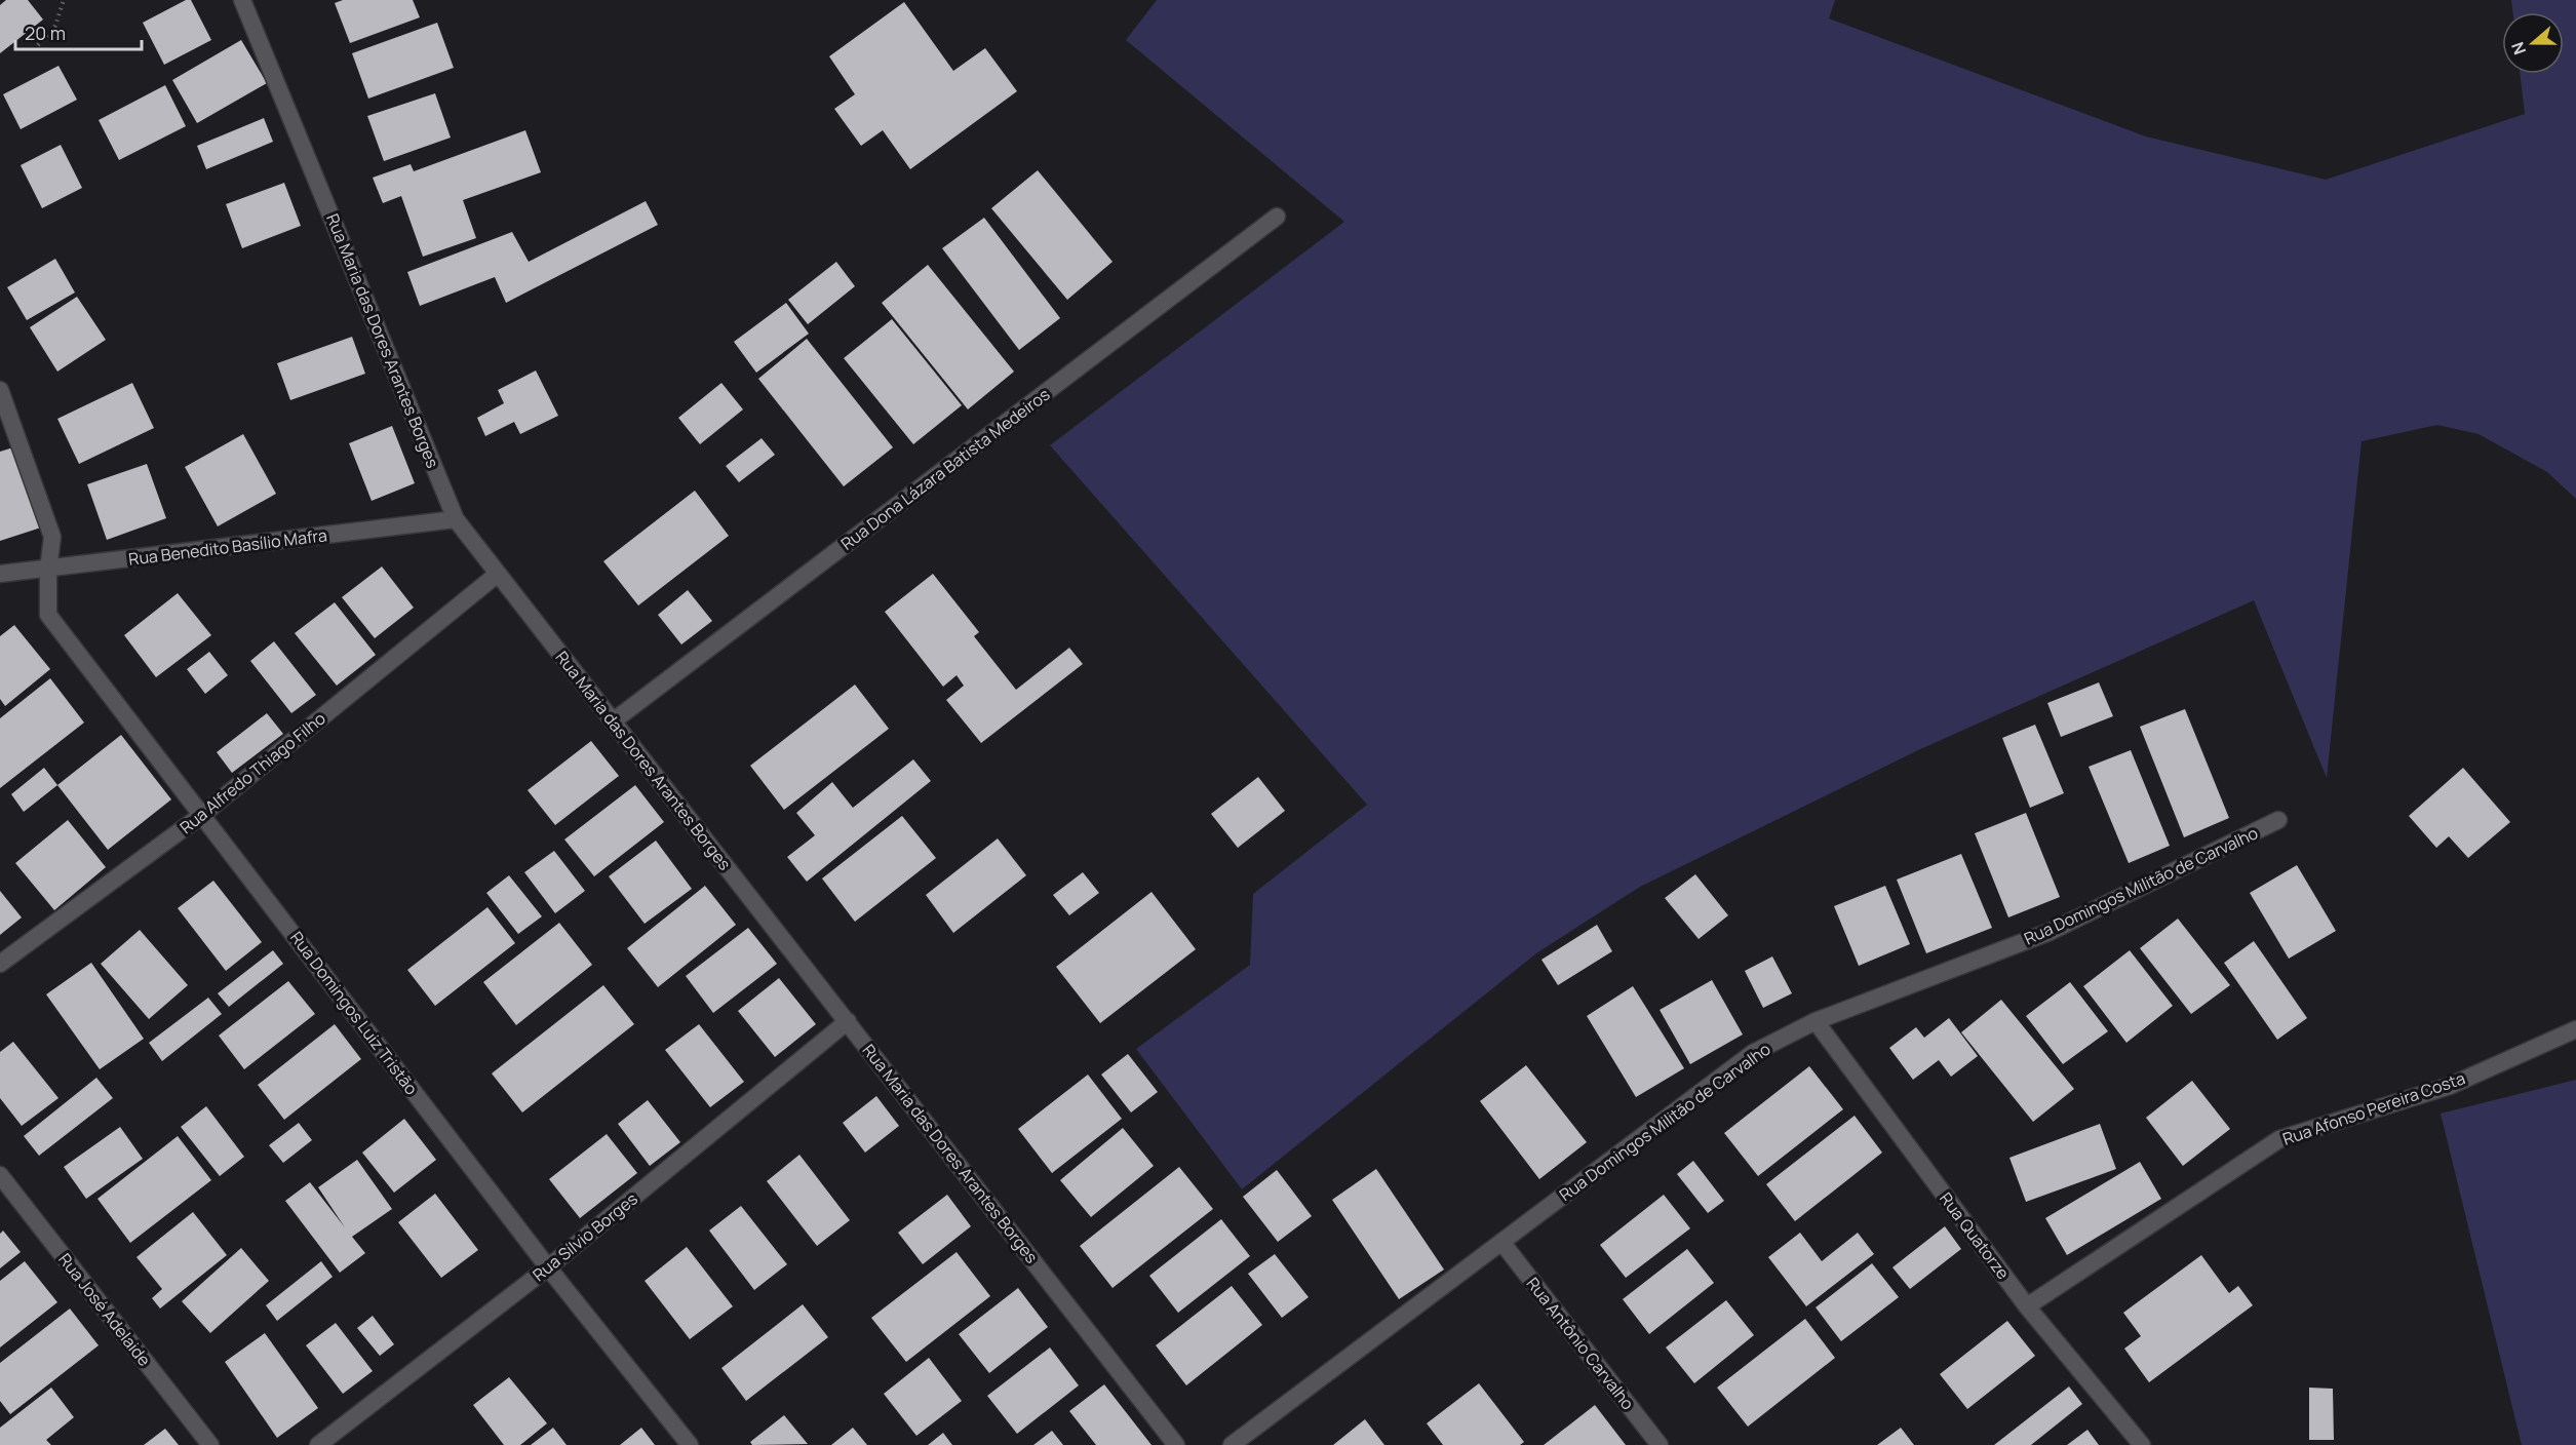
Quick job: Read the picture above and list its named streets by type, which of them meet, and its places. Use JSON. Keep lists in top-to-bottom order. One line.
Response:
{"streets":{"street":["Rua Maria das Dores Arantes Borges","Rua Dona Lázara Batista Medeiros","Rua Benedito Basílio Mafra","Rua Alfredo Thiago Filho","Rua Domingos Militão de Carvalho","Rua Domingos Luiz Tristão","Rua Afonso Pereira Costa","Rua Quatorze","Rua Sílvio Borges","Rua José Adelaide","Rua Antônio Carvalho"]},"crossings":[["Rua Maria das Dores Arantes Borges","Rua Dona Lázara Batista Medeiros"],["Rua Maria das Dores Arantes Borges","Rua Benedito Basílio Mafra"],["Rua Maria das Dores Arantes Borges","Rua Alfredo Thiago Filho"],["Rua Maria das Dores Arantes Borges","Rua Sílvio Borges"],["Rua Benedito Basílio Mafra","Rua Domingos Luiz Tristão"],["Rua Alfredo Thiago Filho","Rua Domingos Luiz Tristão"],["Rua Domingos Militão de Carvalho","Rua Quatorze"],["Rua Domingos Militão de Carvalho","Rua Antônio Carvalho"],["Rua Domingos Luiz Tristão","Rua Sílvio Borges"],["Rua Afonso Pereira Costa","Rua Quatorze"]],"scale_bar":"20 m","north":"left"}
